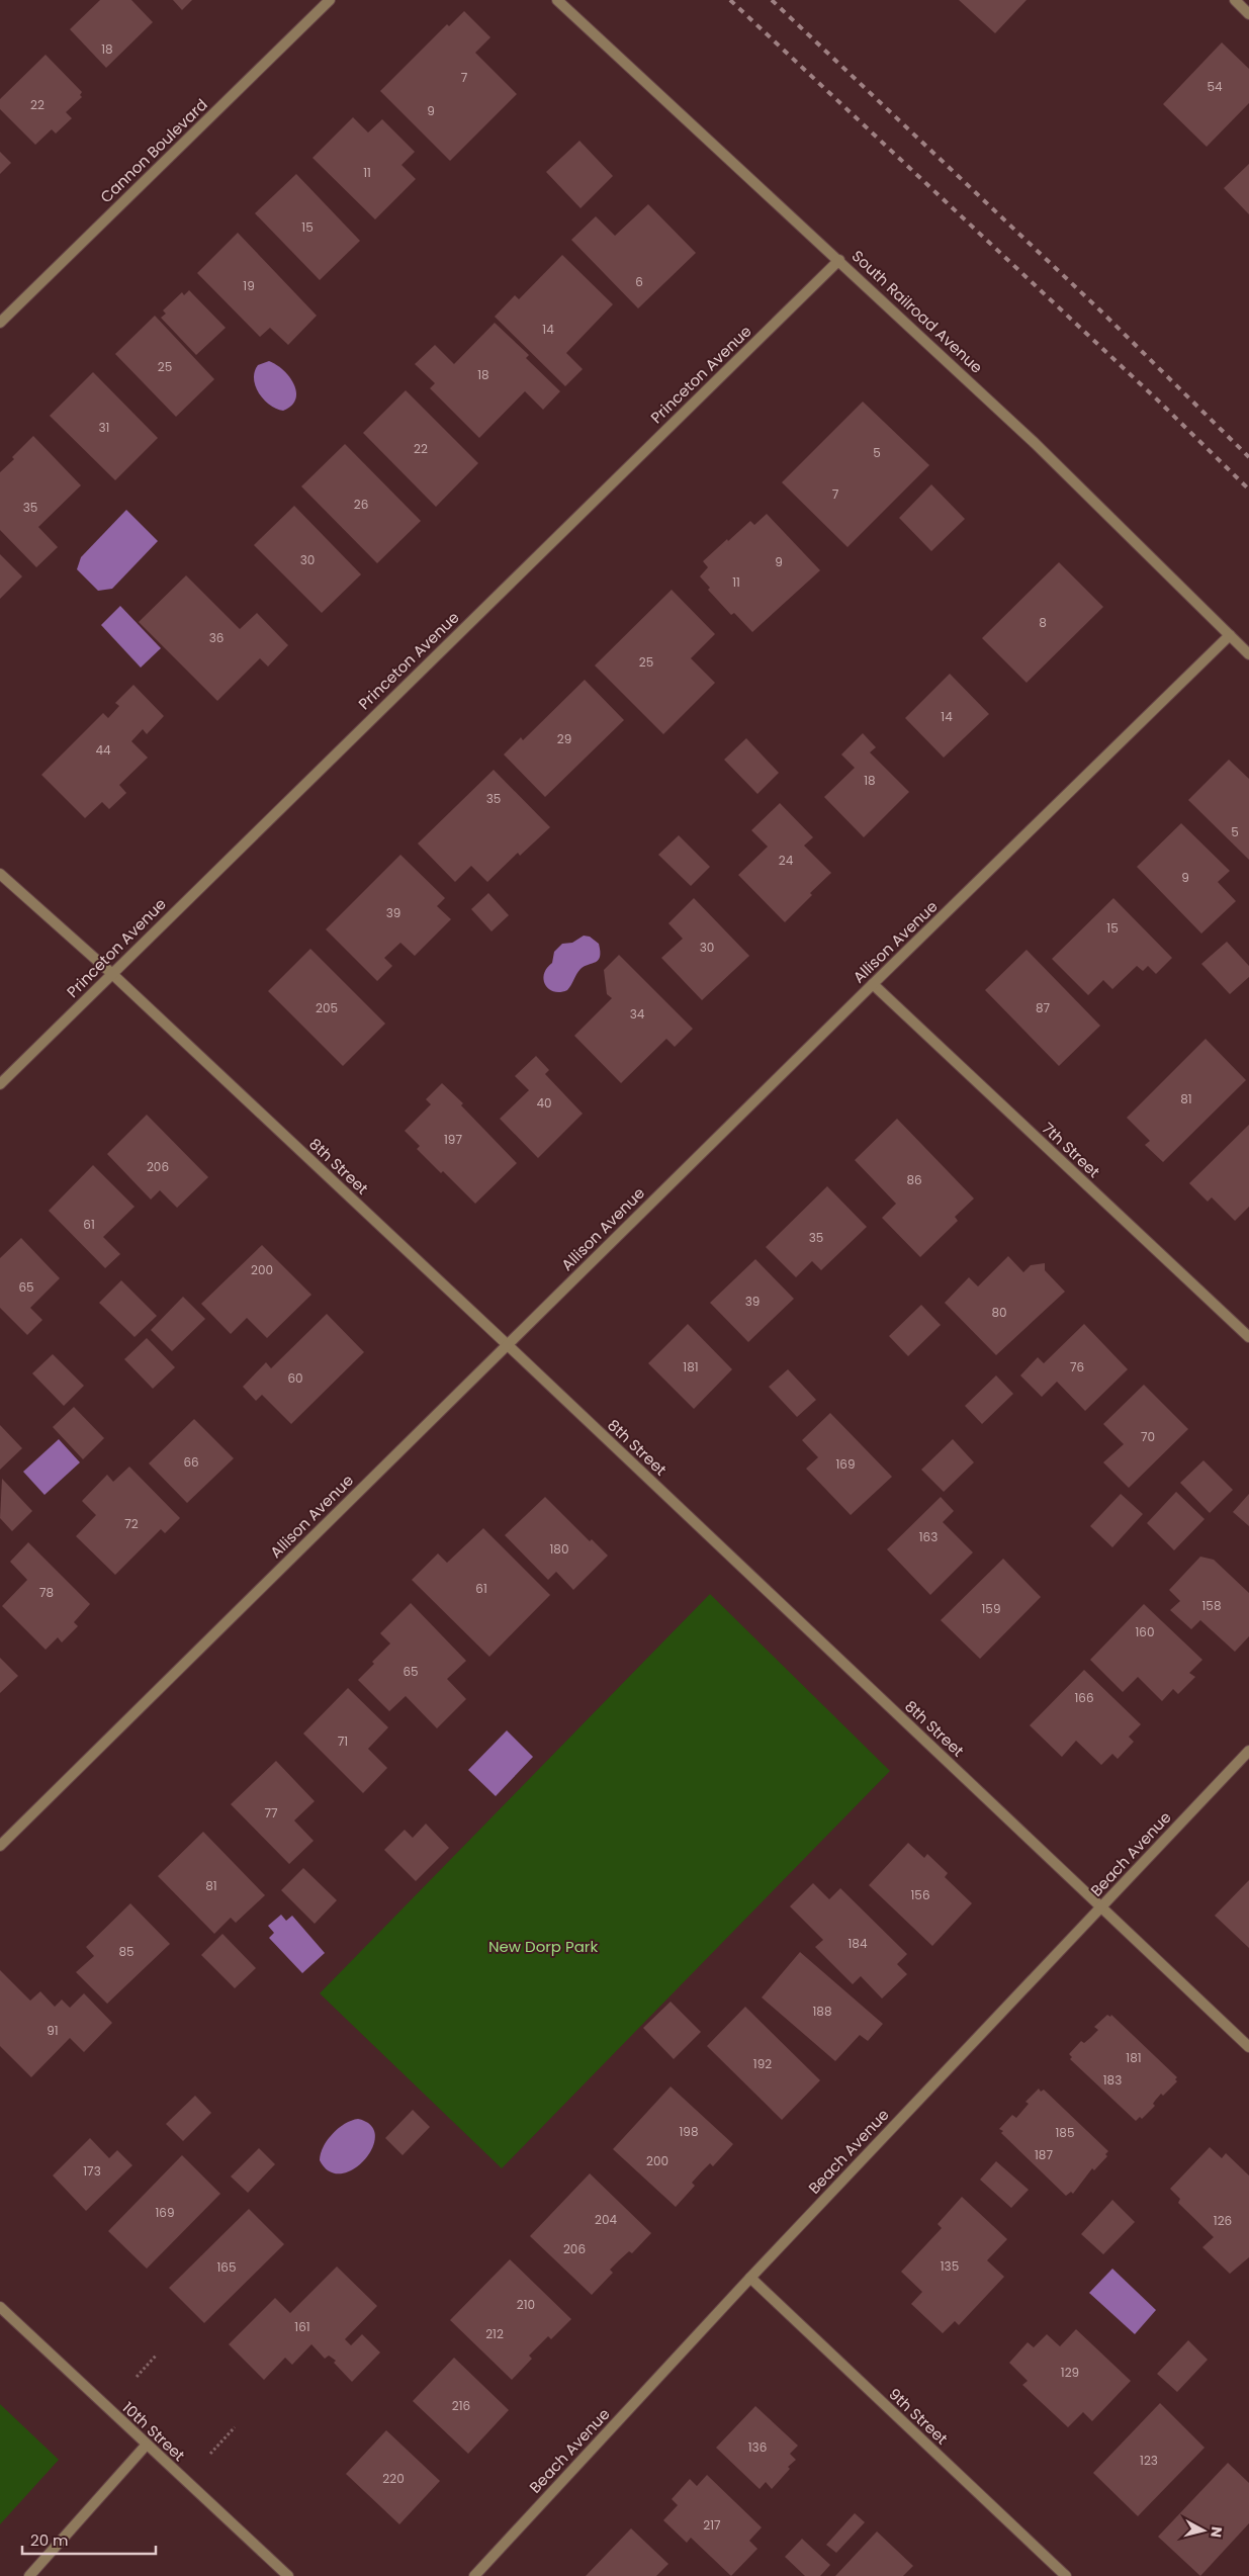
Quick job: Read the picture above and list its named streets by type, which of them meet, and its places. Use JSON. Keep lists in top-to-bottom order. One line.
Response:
{"streets":{"street":["Cannon Boulevard","South Railroad Avenue","Princeton Avenue","Allison Avenue","7th Street","8th Street","Beach Avenue","9th Street","10th Street"]},"crossings":[["South Railroad Avenue","Princeton Avenue"],["South Railroad Avenue","Allison Avenue"],["Princeton Avenue","8th Street"],["Allison Avenue","7th Street"],["Allison Avenue","8th Street"],["8th Street","Beach Avenue"],["Beach Avenue","9th Street"]],"parks":["New Dorp Park"],"house_numbers":["18","7","54","22","9","11","15","6","19","14","25","18","31","22","5","7","26","35","30","9","11","8","36","25","14","29","44","18","35","5","24","9","39","15","30","205","87","34","81","40","197","206","86","61","35","200","65","39","80","181","76","60","70","66","169","72","163","180","61","78","158","159","160","65","166","71","77","81","156","184","85","188","91","181","192","183","198","185","187","200","173","169","204","126","206","135","165","210","161","212","129","216","136","123","220","217"],"scale_bar":"20 m","north":"right"}
